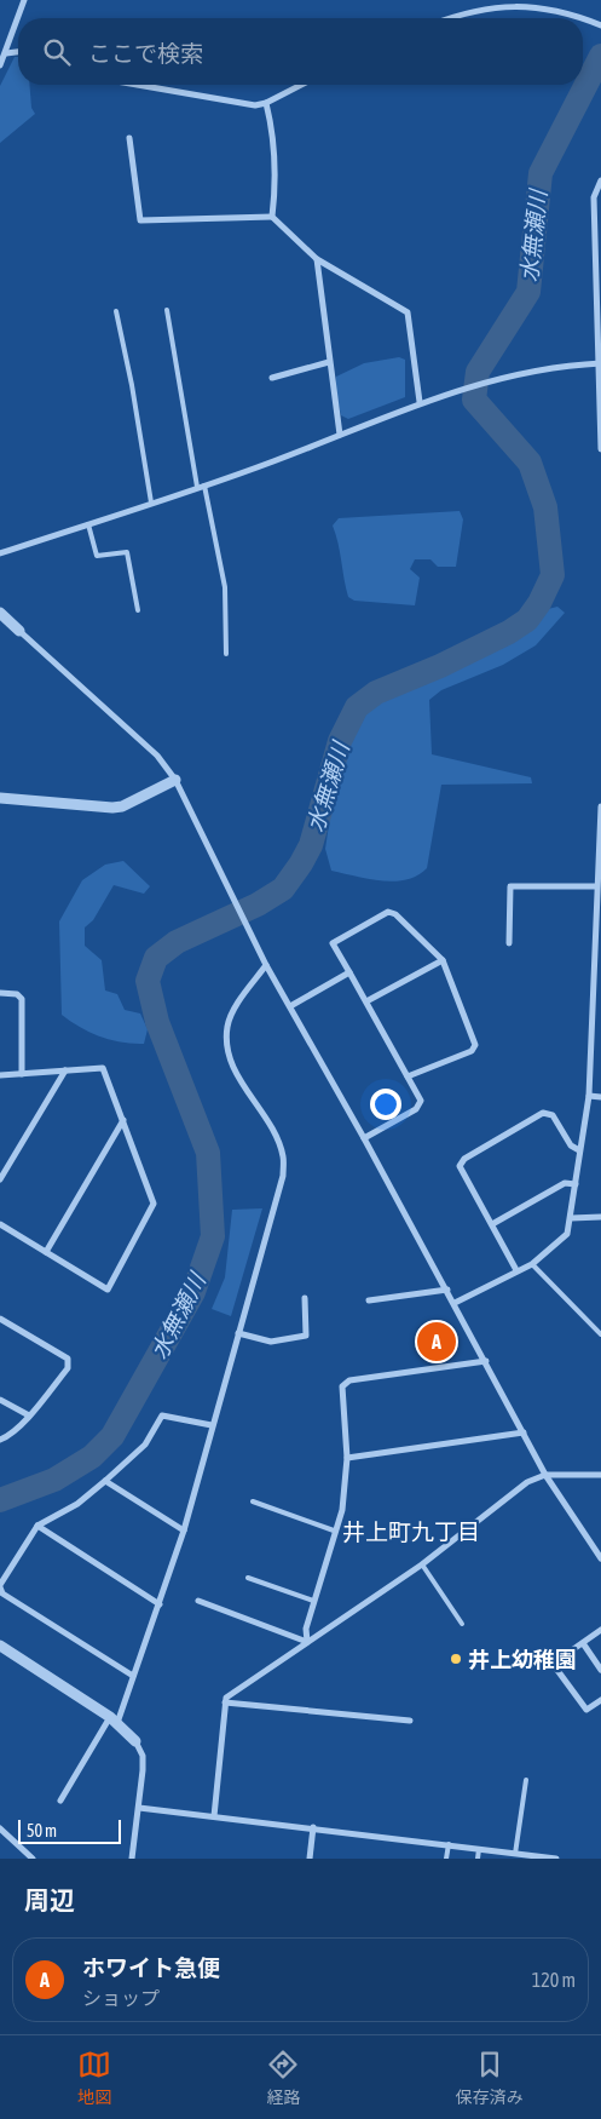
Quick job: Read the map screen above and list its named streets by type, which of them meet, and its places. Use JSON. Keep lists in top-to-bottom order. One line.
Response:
{"districts":["井上町九丁目"],"water":["水無瀬川"],"places":["井上幼稚園"],"scale_bar":"50 m","page":{"search":"ここで検索","pins":"A","scale":"50 m","heading":"周辺","list":[{"mark":"A","name":"ホワイト急便","note":"ショップ","value":"120 m"}],"nav":["地図","経路","保存済み"]}}
